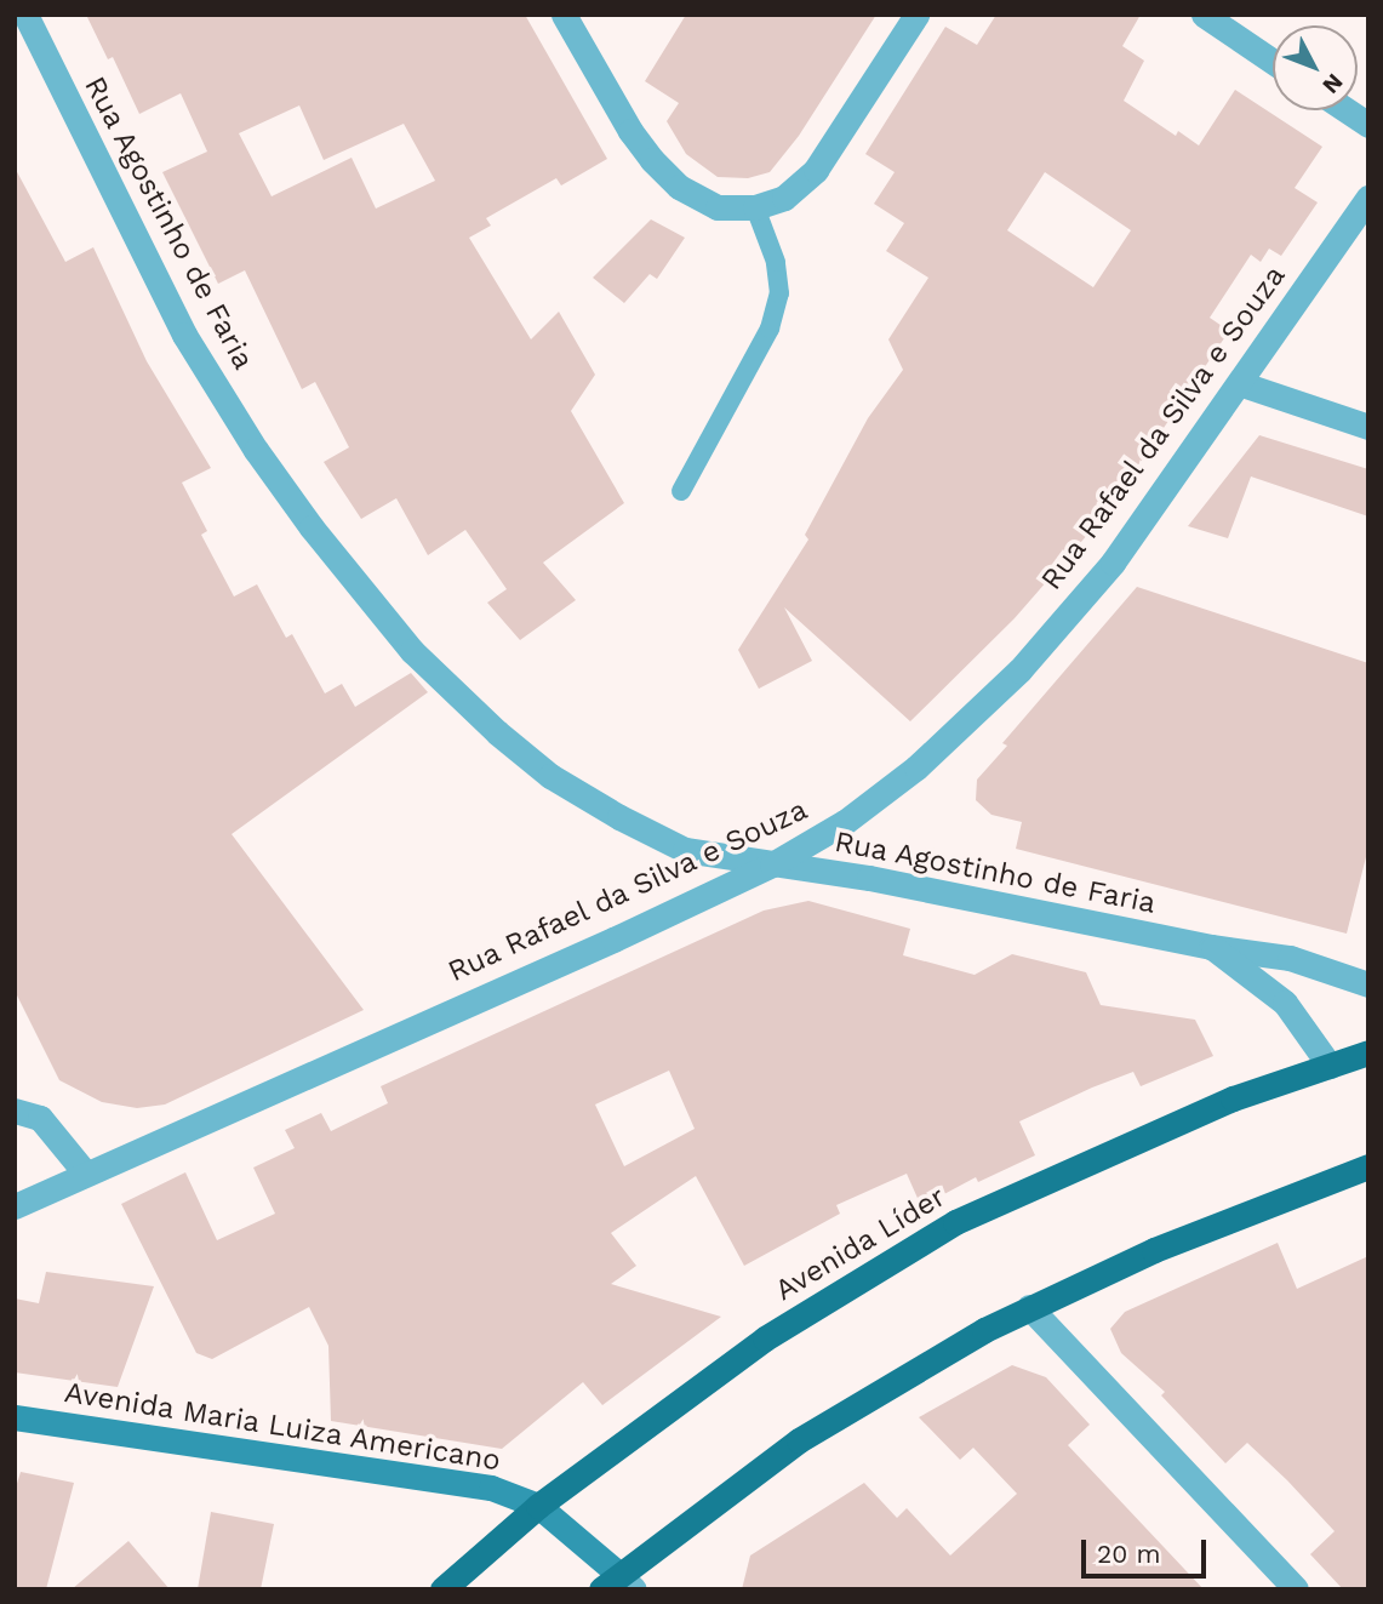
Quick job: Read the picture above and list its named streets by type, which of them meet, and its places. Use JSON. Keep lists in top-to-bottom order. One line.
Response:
{"streets":{"main road":["Avenida Líder","Avenida Maria Luiza Americano"],"street":["Rua Agostinho de Faria","Rua Rafael da Silva e Souza"]},"crossings":[["Rua Agostinho de Faria","Rua Rafael da Silva e Souza"],["Rua Agostinho de Faria","Avenida Líder"],["Avenida Líder","Avenida Maria Luiza Americano"]],"scale_bar":"20 m","north":"bottom right"}
